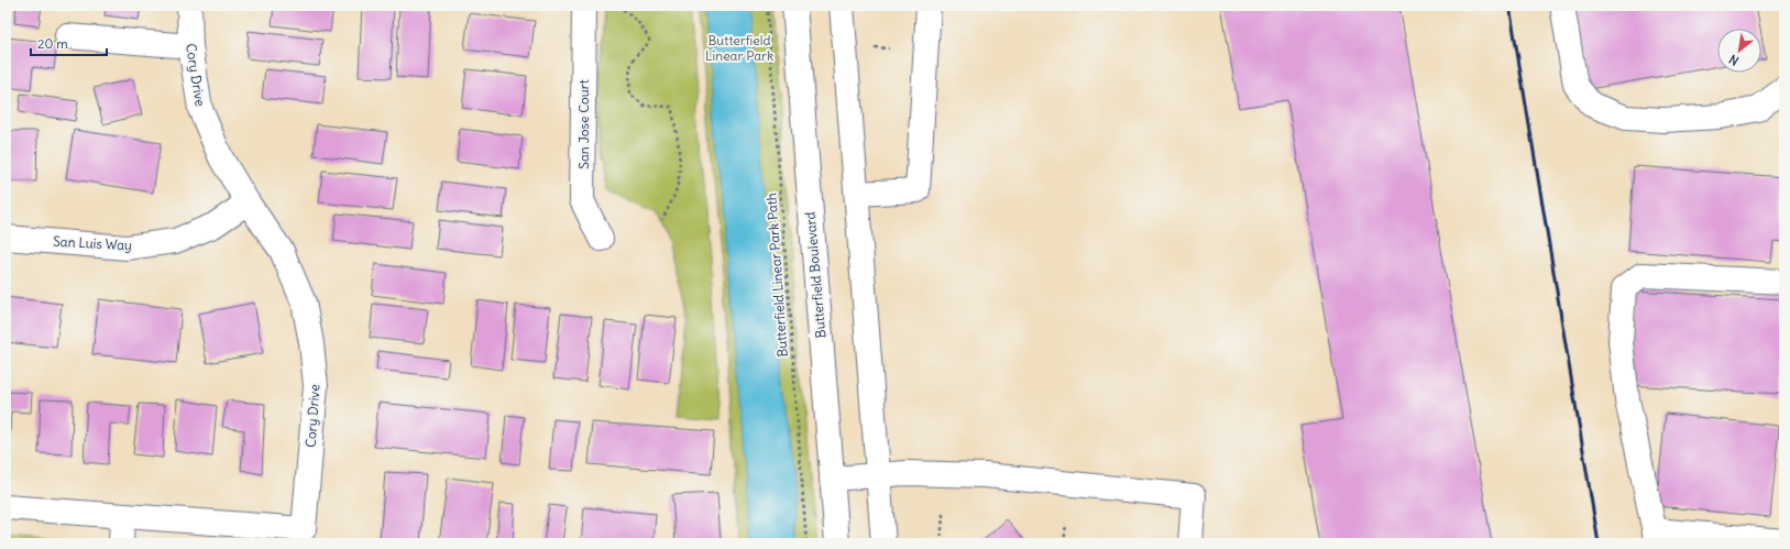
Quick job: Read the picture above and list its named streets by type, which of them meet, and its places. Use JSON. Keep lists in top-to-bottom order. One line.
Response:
{"streets":{"street":["Cory Drive","San Jose Court","San Luis Way","Butterfield Boulevard"],"path":["Butterfield Linear Park Path"]},"crossings":[["Cory Drive","San Luis Way"]],"parks":["Butterfield Linear Park"],"scale_bar":"20 m","north":"bottom left"}
